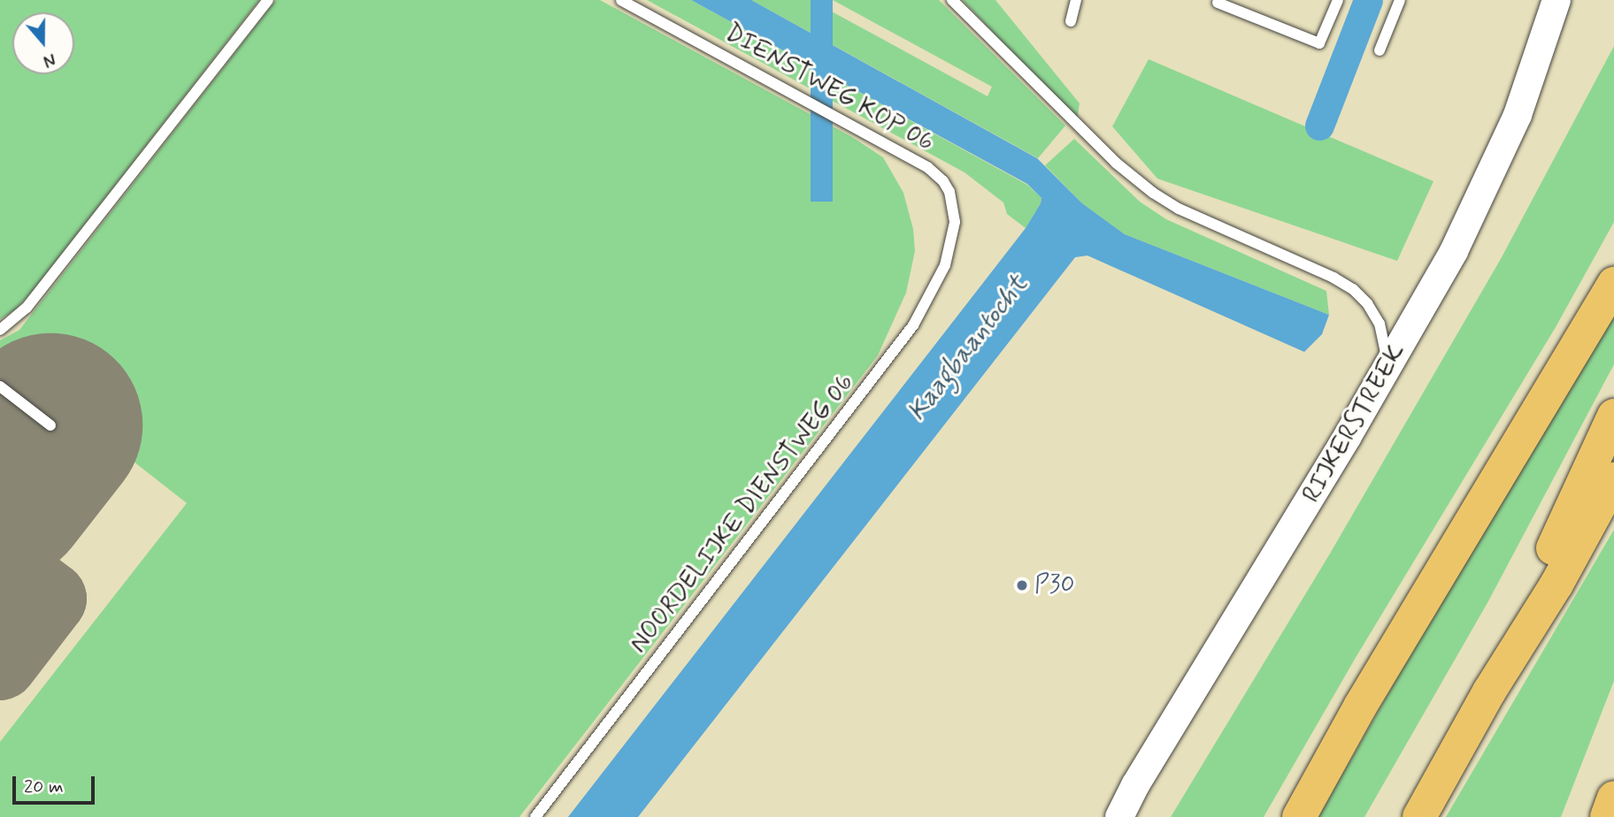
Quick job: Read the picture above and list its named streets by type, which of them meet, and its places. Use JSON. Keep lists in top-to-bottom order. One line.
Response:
{"streets":{"street":["RIJKERSTREEK"],"lane":["DIENSTWEG KOP 06","NOORDELIJKE DIENSTWEG 06"]},"crossings":[["DIENSTWEG KOP 06","NOORDELIJKE DIENSTWEG 06"]],"water":["Kaagbaantocht"],"places":["P30"],"scale_bar":"20 m","north":"bottom"}
